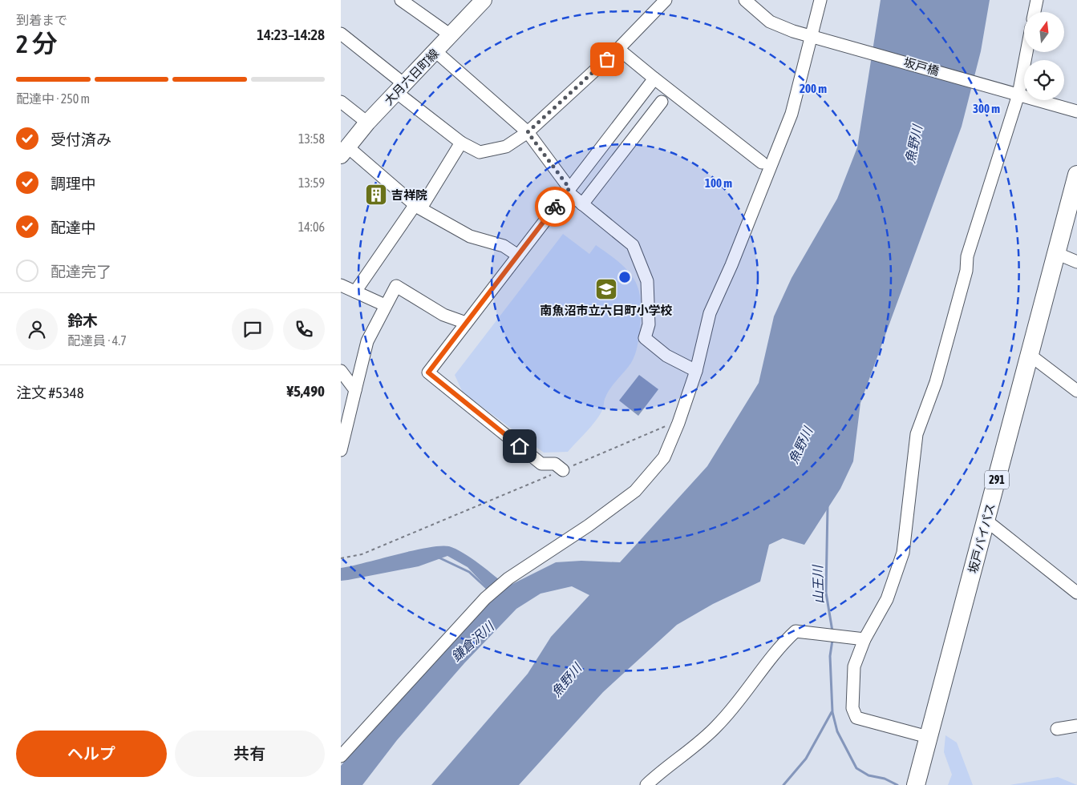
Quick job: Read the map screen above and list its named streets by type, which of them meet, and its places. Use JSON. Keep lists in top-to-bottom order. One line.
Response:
{"streets":{"highway":["291","坂戸バイパス"],"main road":["大月六日町線"],"street":["坂戸橋"]},"water":["魚野川","山王川","鎌倉沢川"],"places":{"building":["吉祥院"],"school or university":["南魚沼市立六日町小学校"]},"north":"top","page":{"heading":["2 分","到着まで","14:23–14:28"],"panel":["鈴木","配達員 · 4.7","注文 #5348","¥5,490"],"bar":"配達中 · 250 m","list":[["受付済み","13:58"],["調理中","13:59"],["配達中","14:06"],"配達完了"],"buttons":["ヘルプ","共有"]},"rings":["200 m","300 m","100 m"]}
